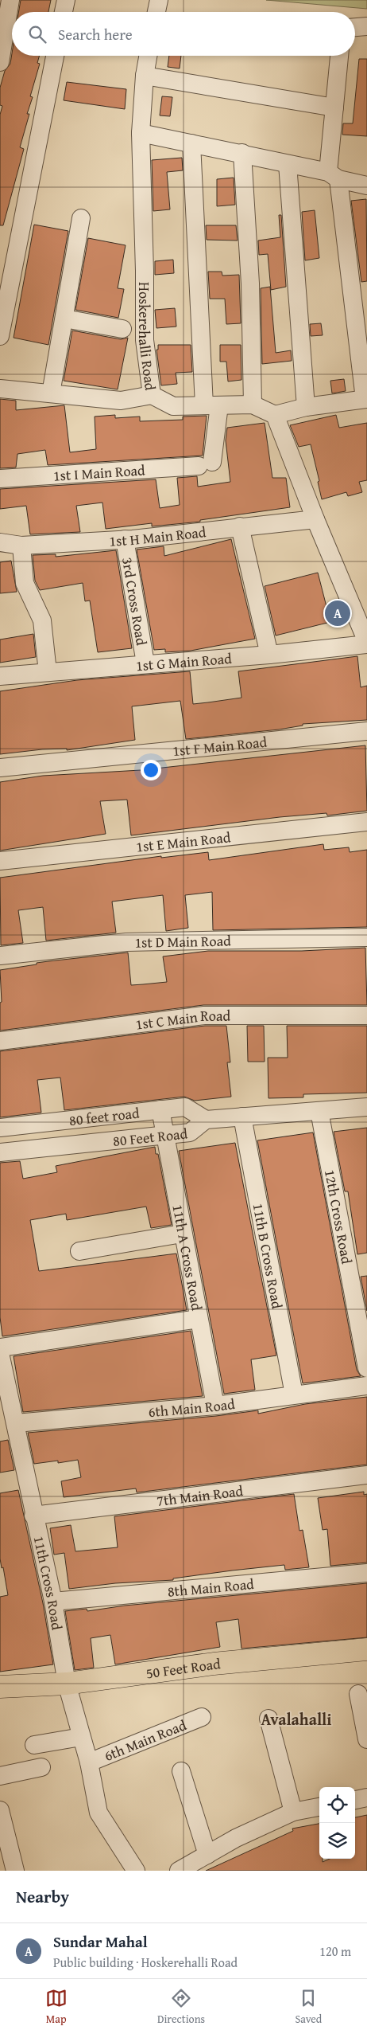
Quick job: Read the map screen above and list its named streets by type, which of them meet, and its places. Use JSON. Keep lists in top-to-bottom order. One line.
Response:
{"streets":{"main road":["50 Feet Road"],"street":["Hoskerehalli Road","1st I Main Road","1st H Main Road","3rd Cross Road","1st G Main Road","1st F Main Road","1st E Main Road","1st D Main Road","1st C Main Road","80 feet road","80 Feet Road","12th Cross Road","11th B Cross Road","11th A Cross Road","6th Main Road","7th Main Road","11th Cross Road","8th Main Road"]},"crossings":[["Hoskerehalli Road","1st I Main Road"],["1st H Main Road","3rd Cross Road"],["3rd Cross Road","1st G Main Road"],["80 feet road","80 Feet Road"],["80 feet road","11th A Cross Road"],["80 Feet Road","12th Cross Road"],["80 Feet Road","11th B Cross Road"],["80 Feet Road","11th A Cross Road"],["11th B Cross Road","6th Main Road"],["11th A Cross Road","6th Main Road"],["6th Main Road","11th Cross Road"],["7th Main Road","11th Cross Road"],["11th Cross Road","8th Main Road"],["11th Cross Road","50 Feet Road"]],"districts":["Avalahalli"],"page":{"search":"Search here","pins":"A","heading":"Nearby","list":[{"mark":"A","name":"Sundar Mahal","note":"Public building · Hoskerehalli Road","value":"120 m"}],"nav":["Map","Directions","Saved"]}}
